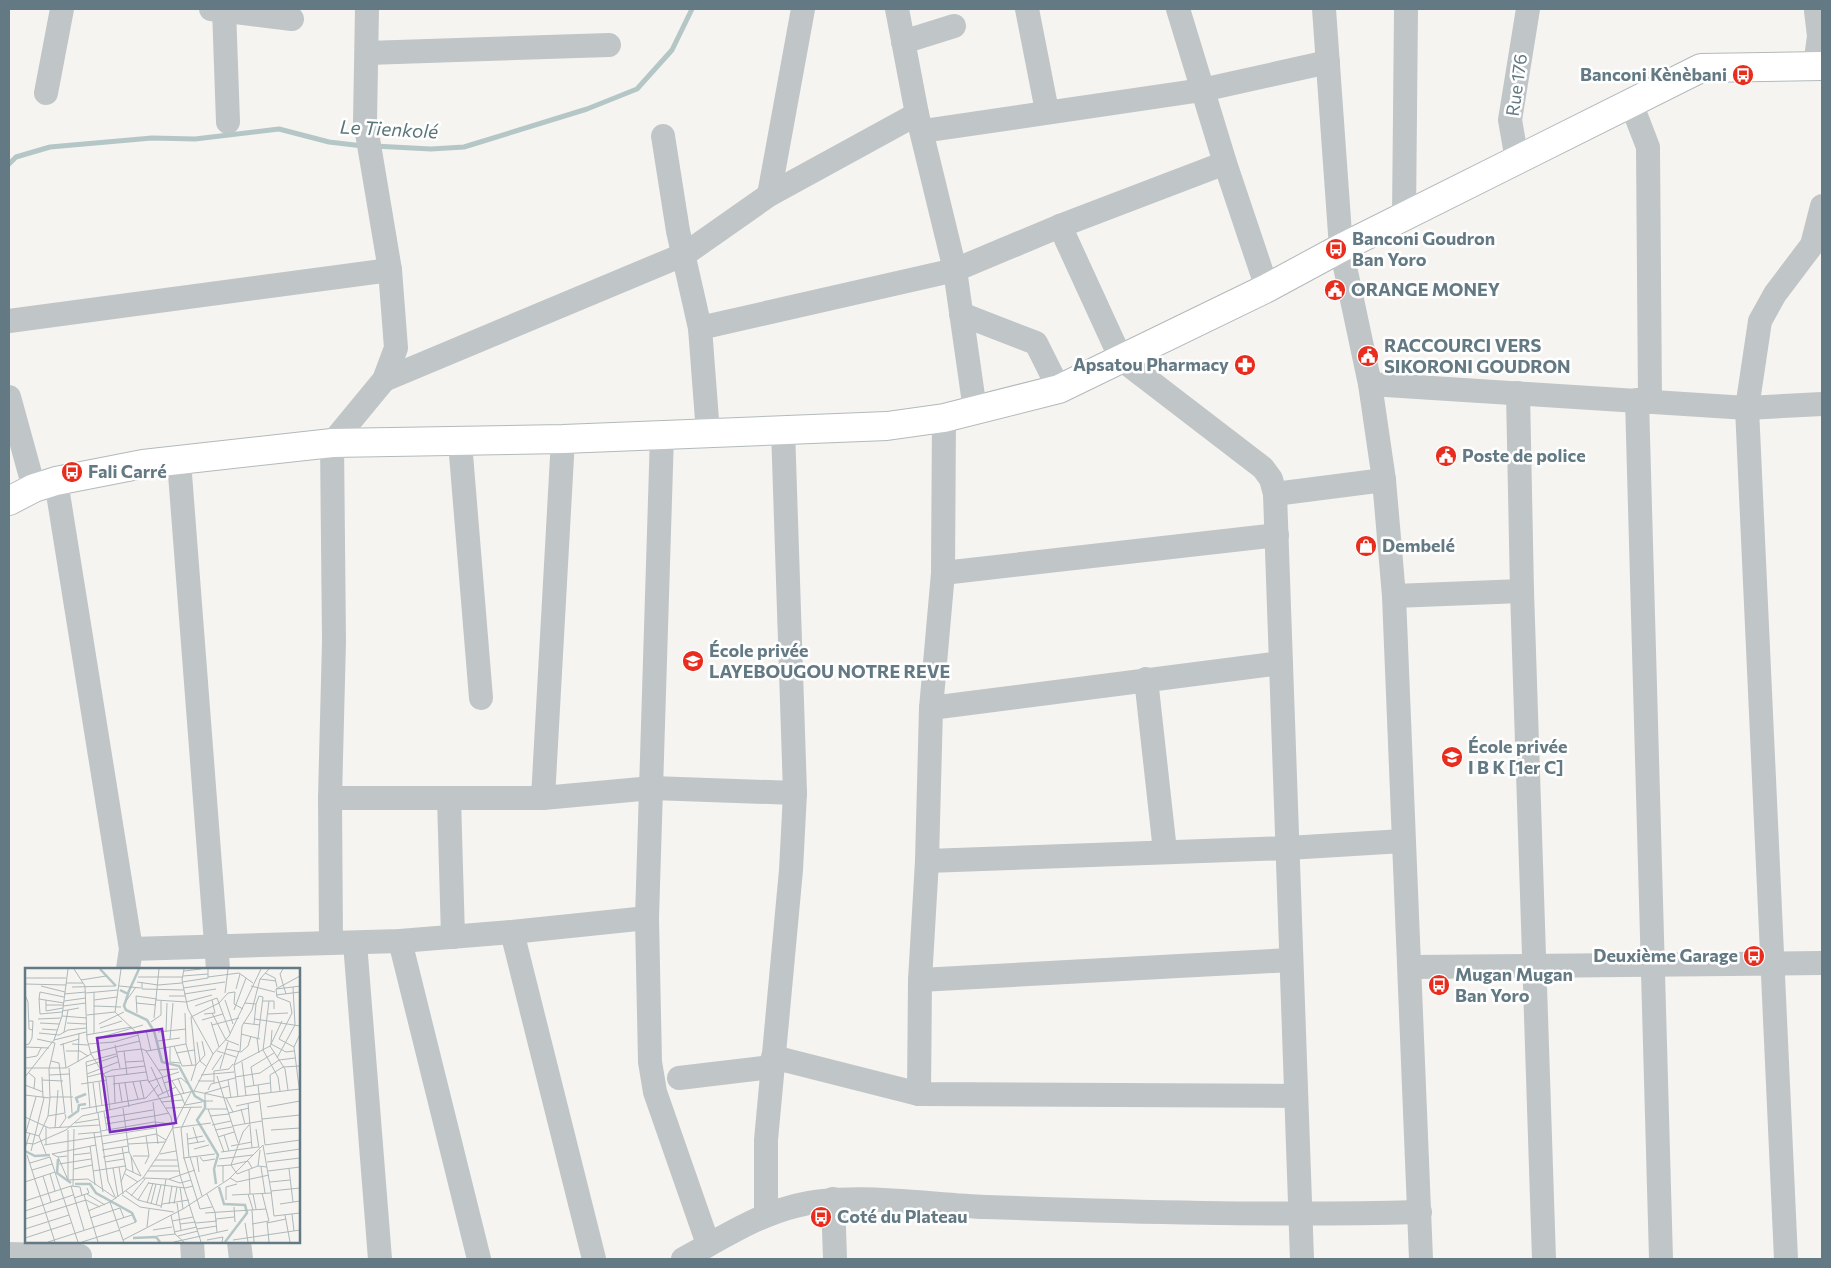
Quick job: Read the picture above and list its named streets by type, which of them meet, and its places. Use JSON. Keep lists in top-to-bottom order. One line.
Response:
{"streets":{"street":["Rue 176"]},"water":["Le Tienkolé"],"places":{"bus stop":["Banconi Kènèbani","Banconi Goudron Ban Yoro","Fali Carré","Deuxième Garage","Mugan Mugan Ban Yoro","Coté du Plateau"],"public building":["ORANGE MONEY","RACCOURCI VERS SIKORONI GOUDRON","Poste de police"],"pharmacy":["Apsatou Pharmacy"],"shop":["Dembelé"],"school or university":["École privée LAYEBOUGOU NOTRE REVE","École privée I B K [1er C]"]}}
